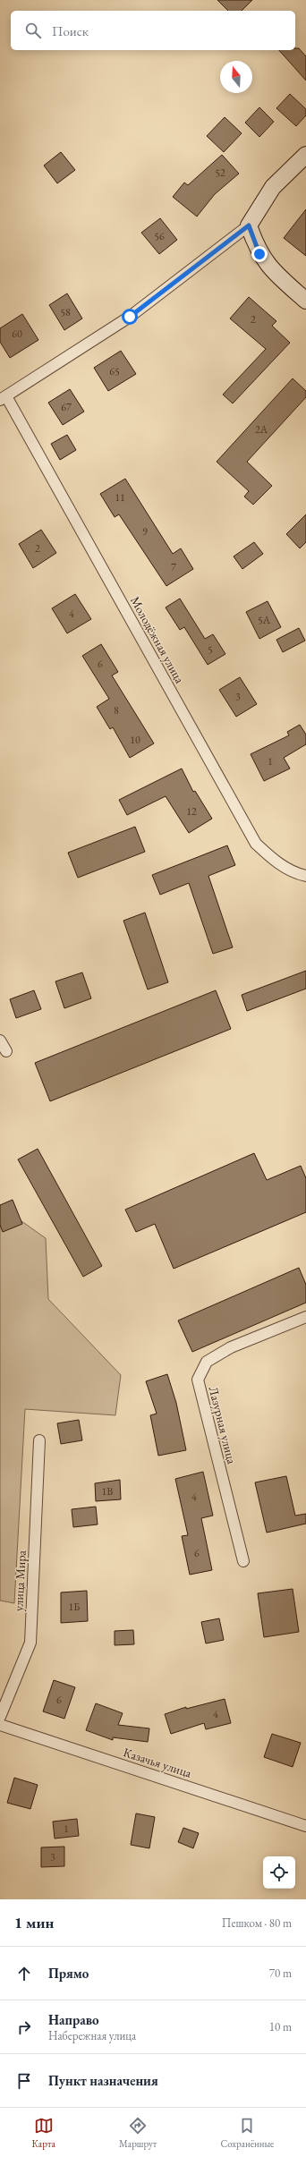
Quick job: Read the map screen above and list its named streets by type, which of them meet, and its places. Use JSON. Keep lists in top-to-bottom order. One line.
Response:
{"streets":{"street":["Молодёжная улица","Лазурная улица","улица Мира","Казачья улица"]},"house_numbers":["52","56","58","2","60","65","67","2А","11","9","2","7","4","5А","5","6","3","8","10","1","12","1В","4","6","1Б","6","4","1","3"],"north":"top","page":{"search":"Поиск","heading":["1 мин","Пешком · 80 m"],"list":[["Прямо","70 m"],["Направо","Набережная улица","10 m"],"Пункт назначения"],"nav":["Карта","Маршрут","Сохранённые"]}}
